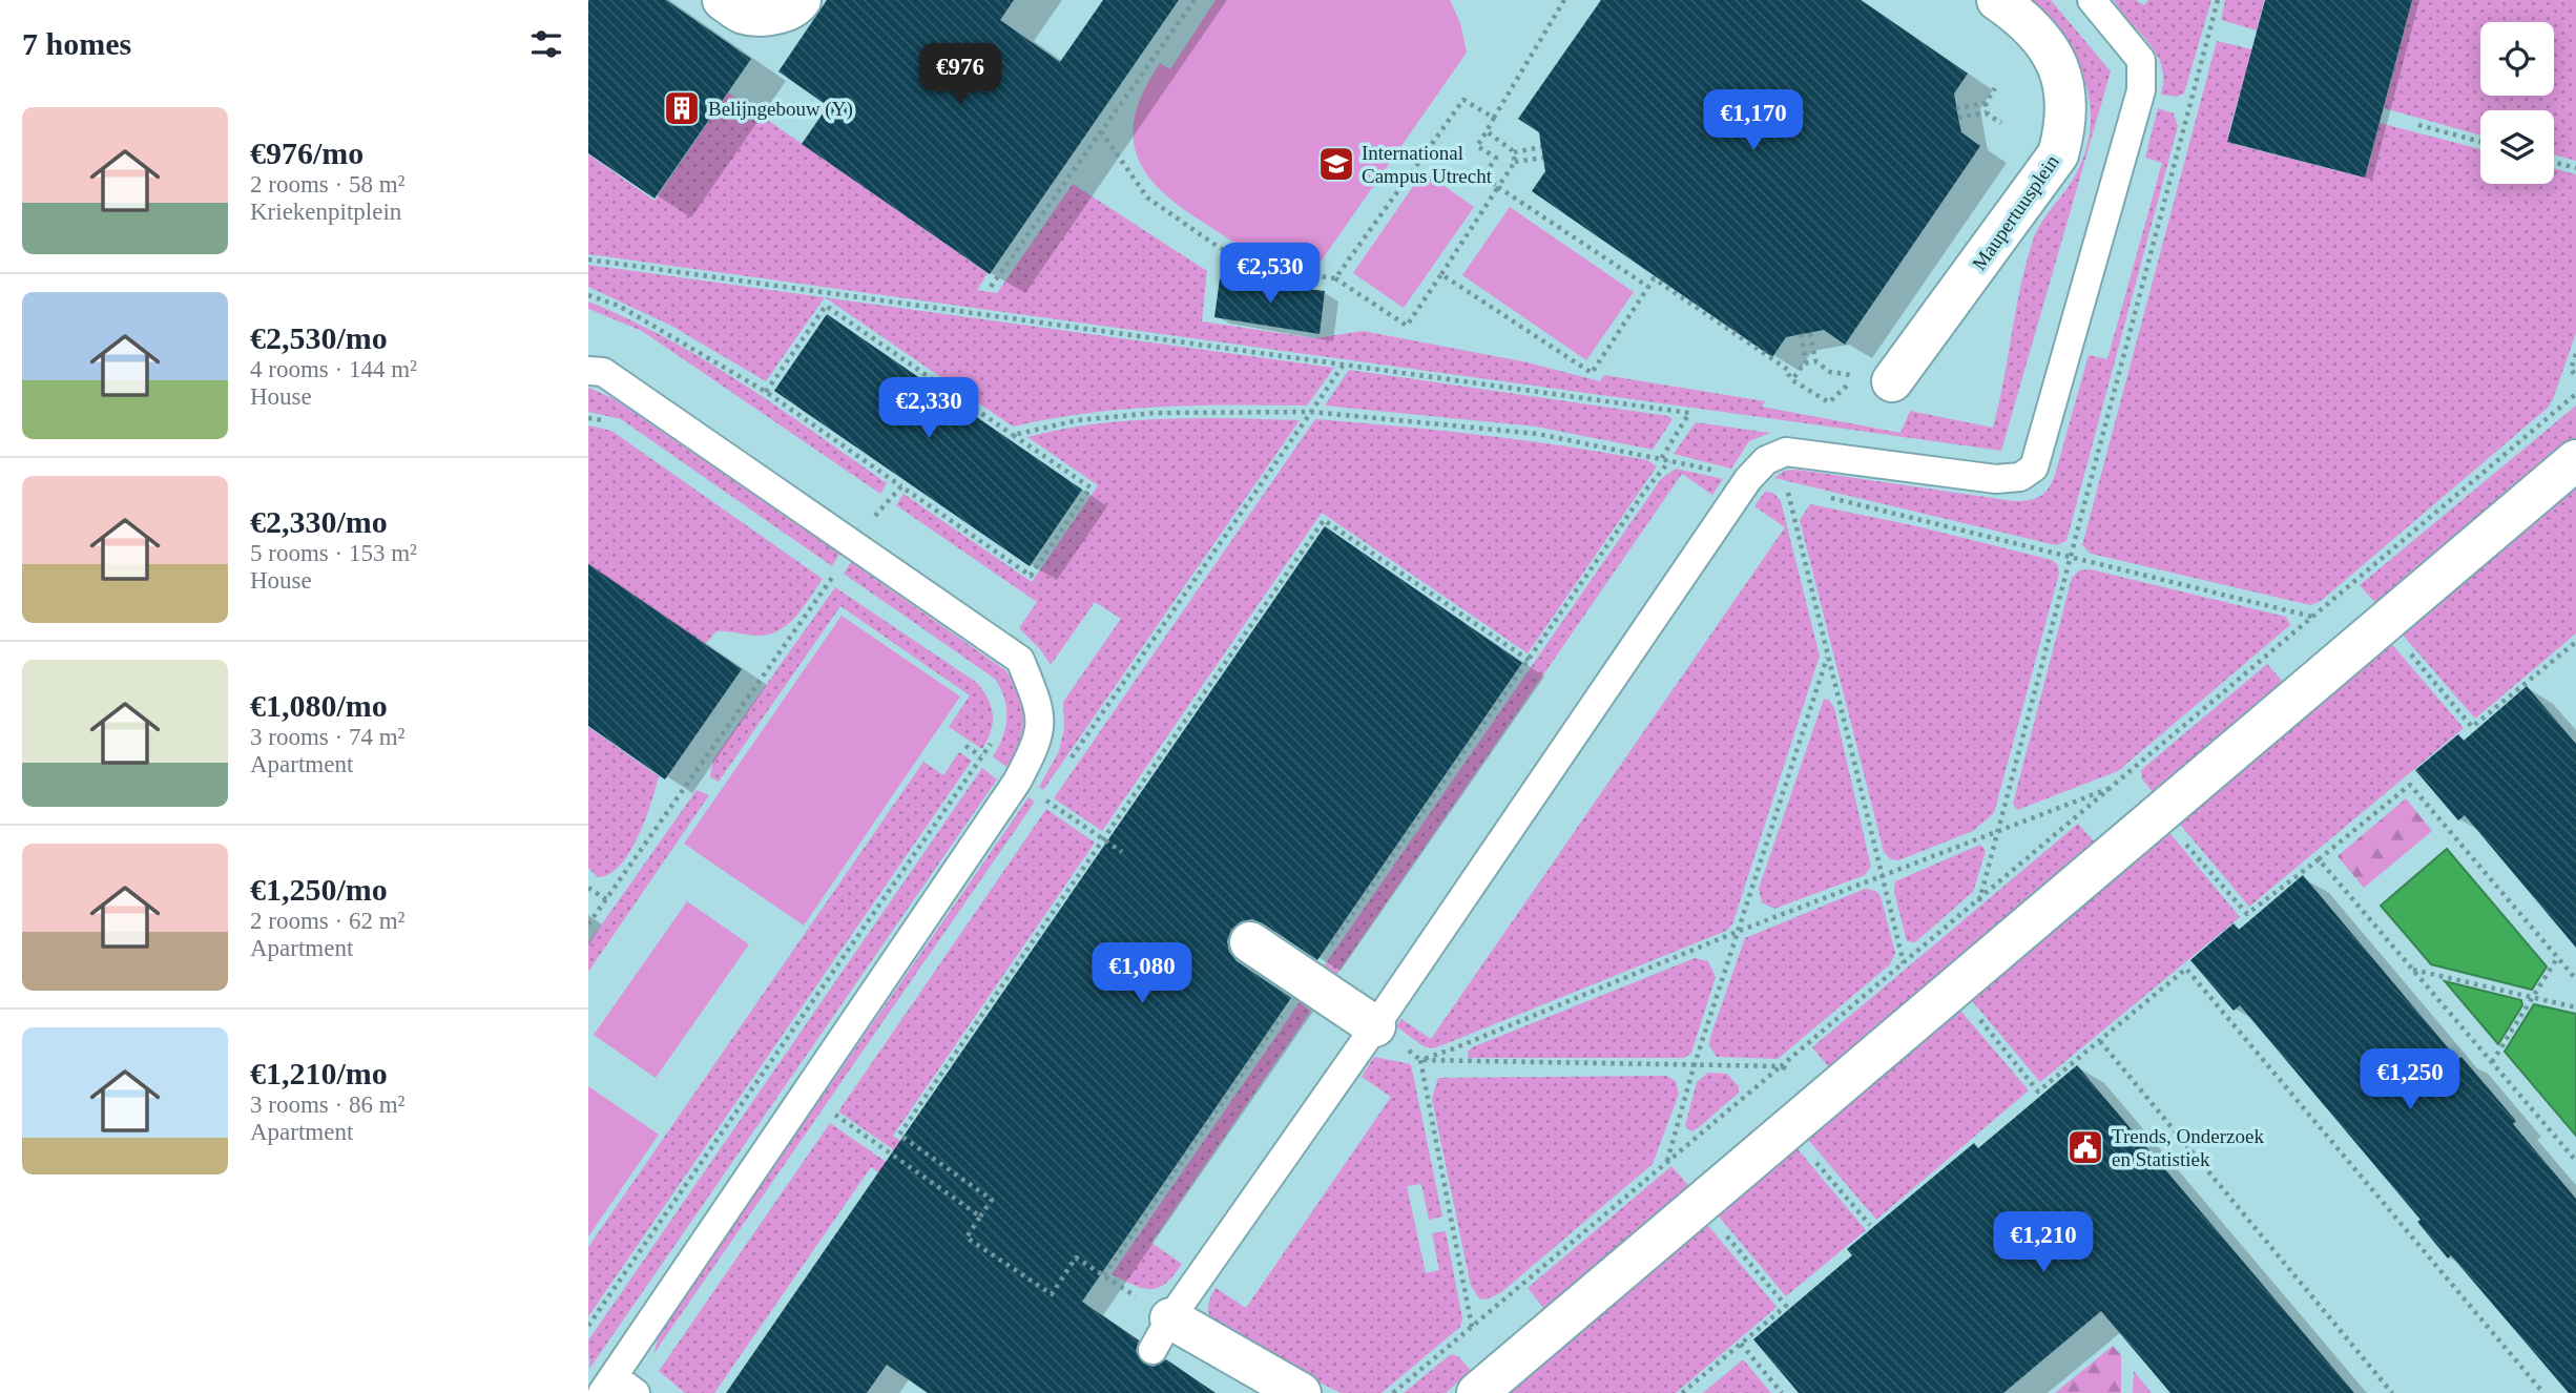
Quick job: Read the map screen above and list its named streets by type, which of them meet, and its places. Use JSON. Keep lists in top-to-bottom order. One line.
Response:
{"streets":{"street":["Maupertuusplein"]},"places":{"building":["Belijngebouw (Y)"],"school or university":["International Campus Utrecht"],"public building":["Trends, Onderzoek en Statistiek"]},"page":{"heading":"7 homes","price":["€976","€1,170","€2,530","€2,330","€1,080","€1,250","€1,210"],"list":[{"name":"€976/mo","note":"2 rooms · 58 m² · Kriekenpitplein"},{"name":"€2,530/mo","note":"4 rooms · 144 m² · House"},{"name":"€2,330/mo","note":"5 rooms · 153 m² · House"},{"name":"€1,080/mo","note":"3 rooms · 74 m² · Apartment"},{"name":"€1,250/mo","note":"2 rooms · 62 m² · Apartment"},{"name":"€1,210/mo","note":"3 rooms · 86 m² · Apartment"}]}}
